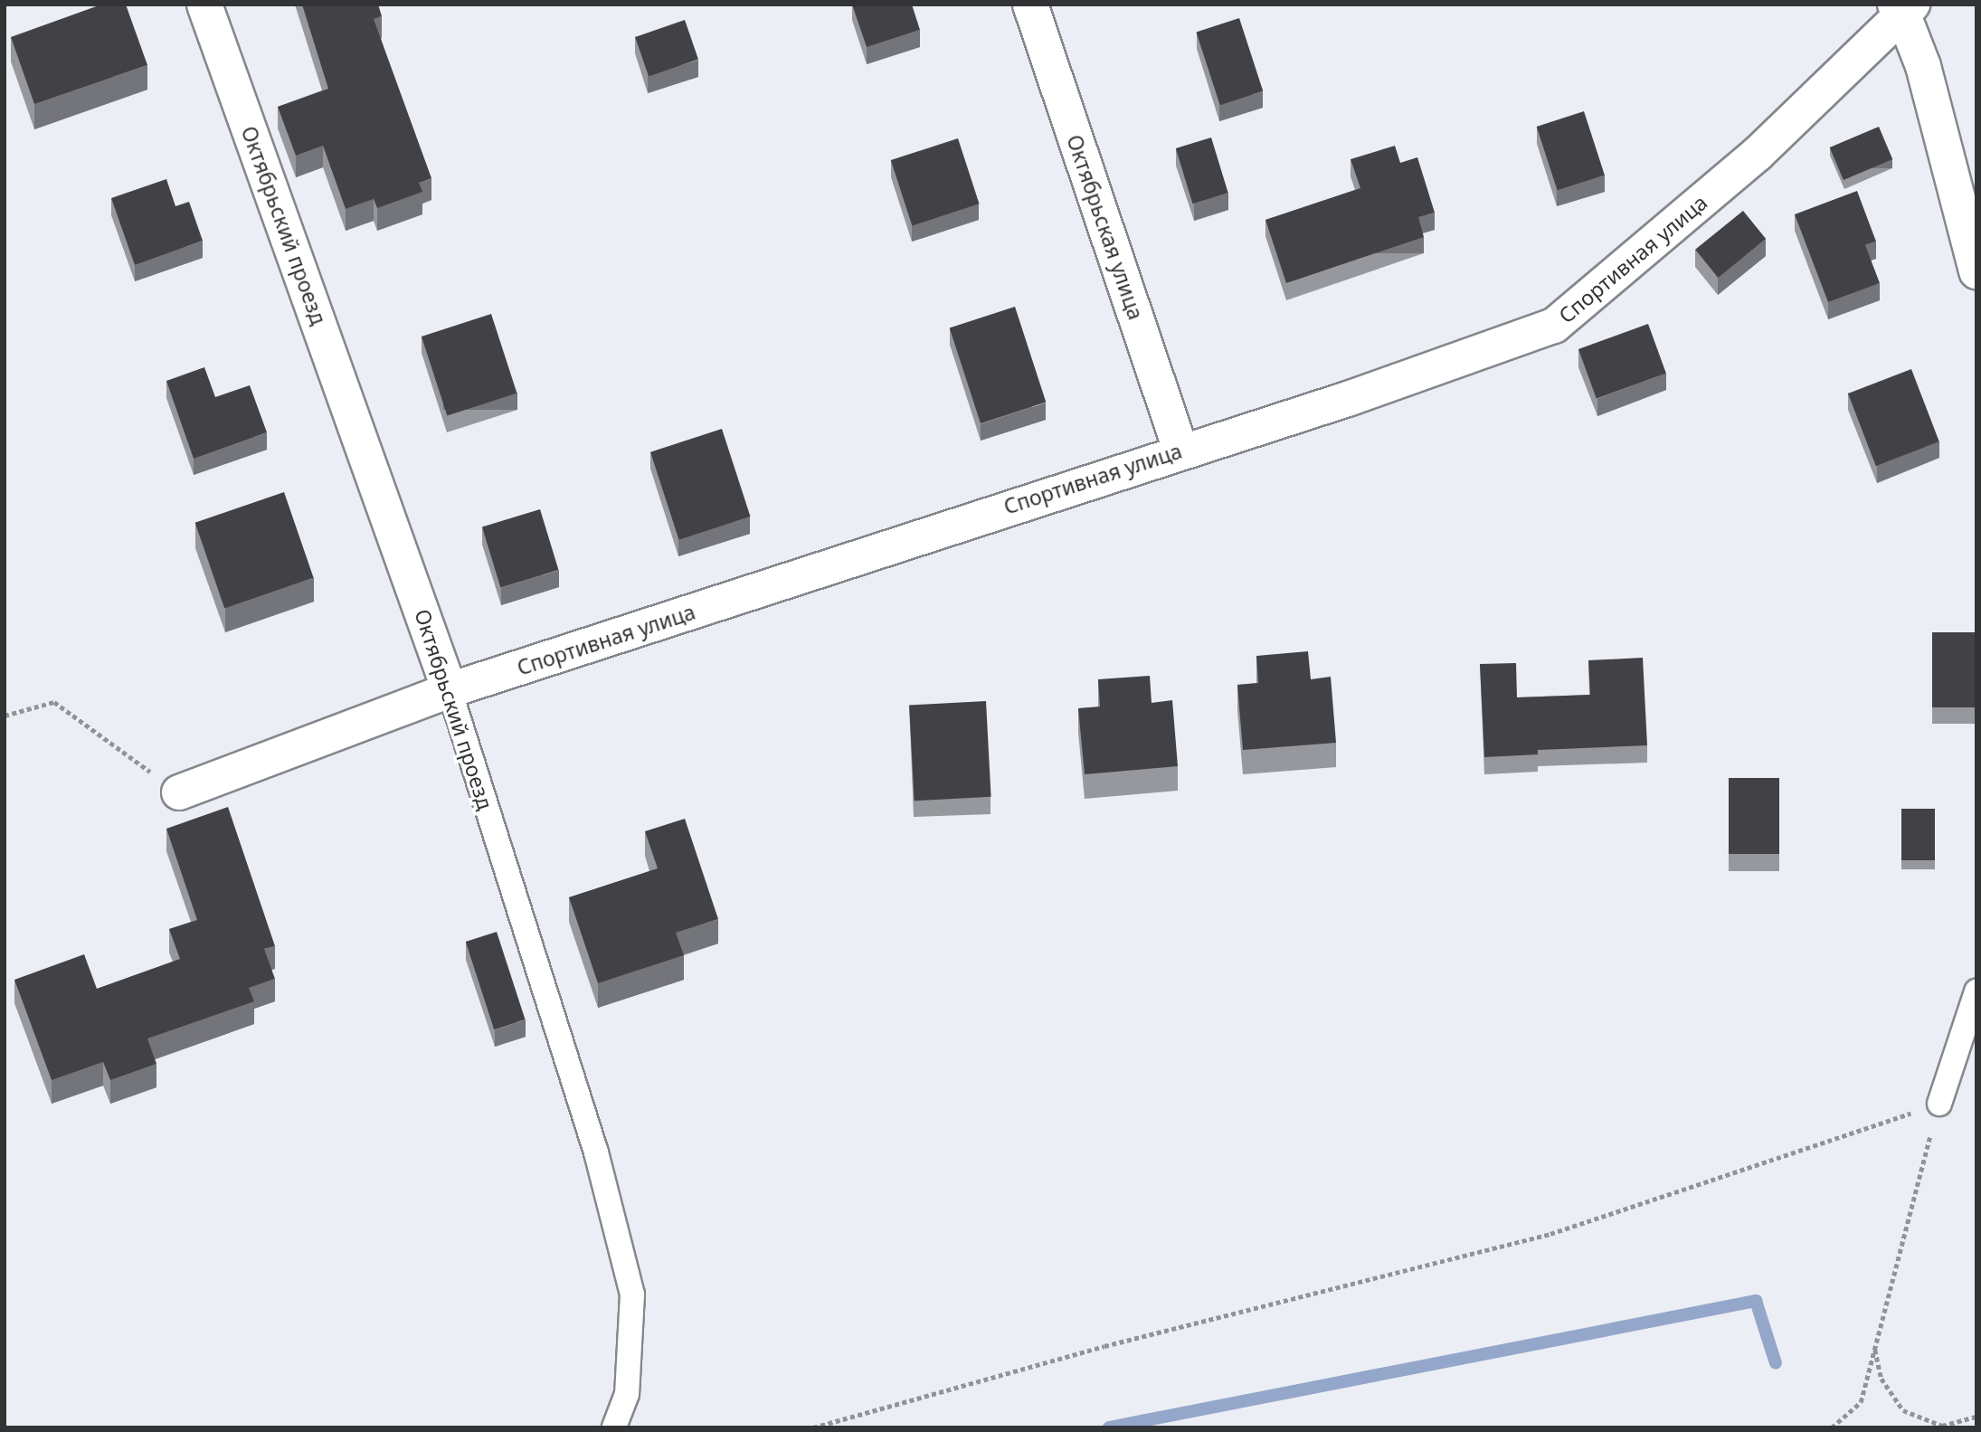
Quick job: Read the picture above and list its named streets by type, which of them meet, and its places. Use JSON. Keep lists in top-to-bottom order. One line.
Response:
{"streets":{"street":["Октябрьский проезд","Октябрьская улица","Спортивная улица"]},"crossings":[["Октябрьский проезд","Спортивная улица"],["Октябрьская улица","Спортивная улица"]]}
